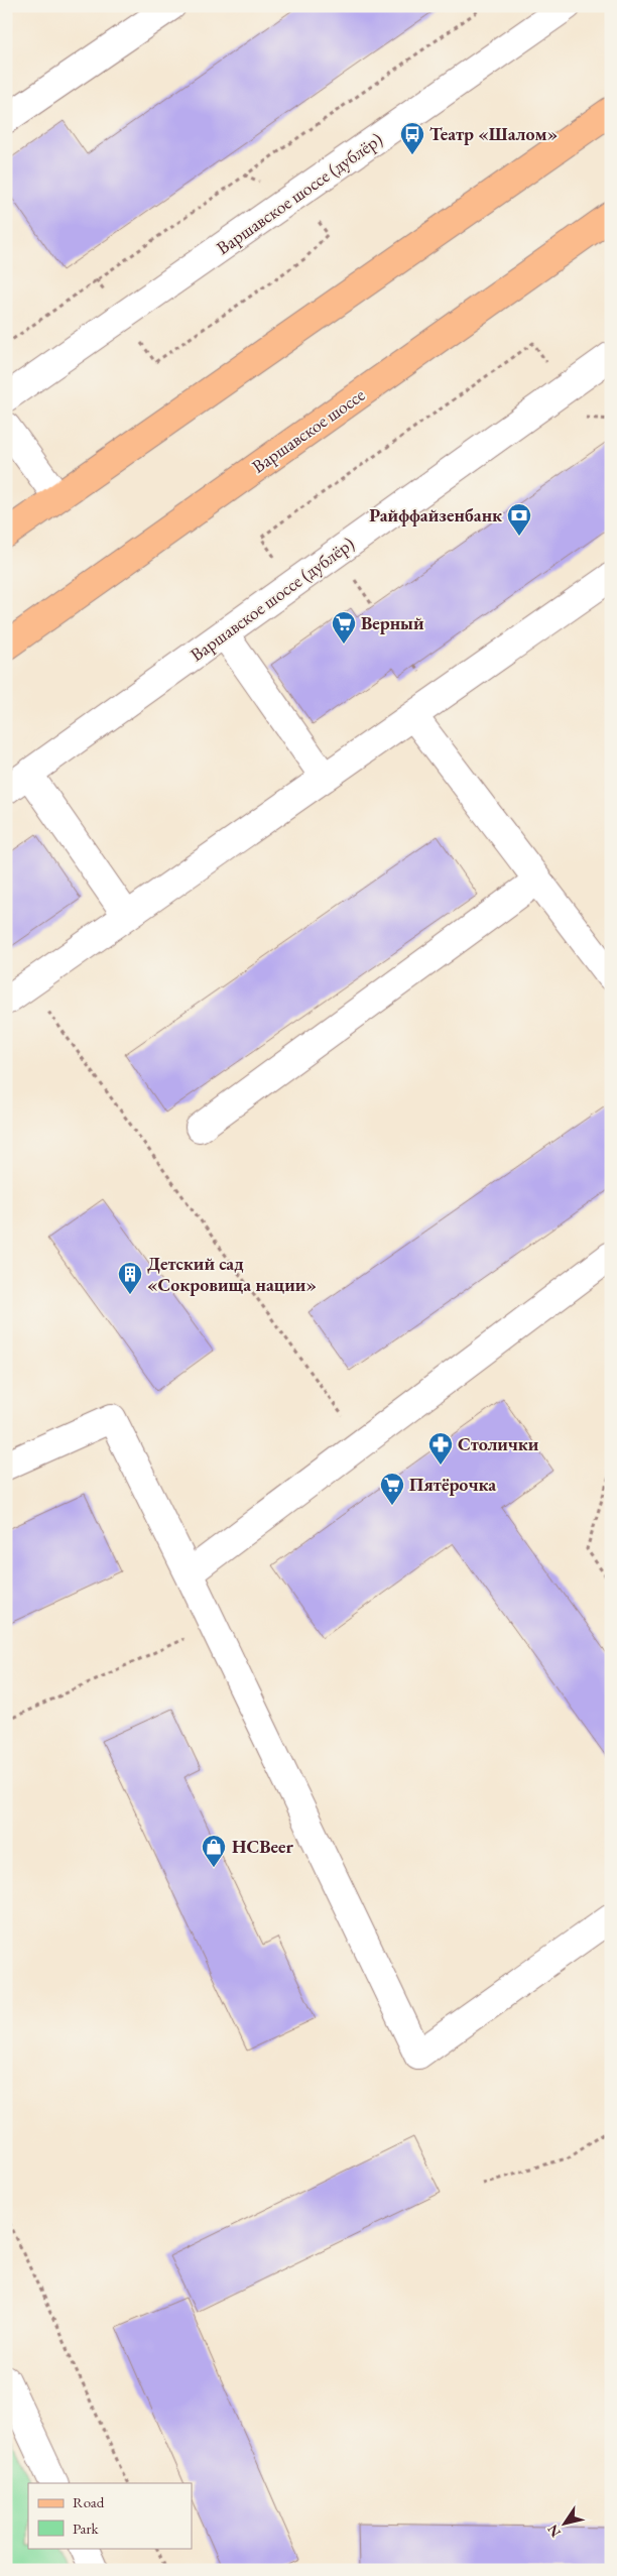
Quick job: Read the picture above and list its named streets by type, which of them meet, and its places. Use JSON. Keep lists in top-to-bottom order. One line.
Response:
{"streets":{"main road":["Варшавское шоссе"],"street":["Варшавское шоссе (дублёр)"]},"places":{"bus stop":["Театр «Шалом»"],"bank":["Райффайзенбанк"],"supermarket":["Верный","Пятёрочка"],"building":["Детский сад «Сокровища нации»"],"pharmacy":["Столички"],"shop":["HCBeer"]},"legend":["Road","Park"],"north":"bottom left"}
